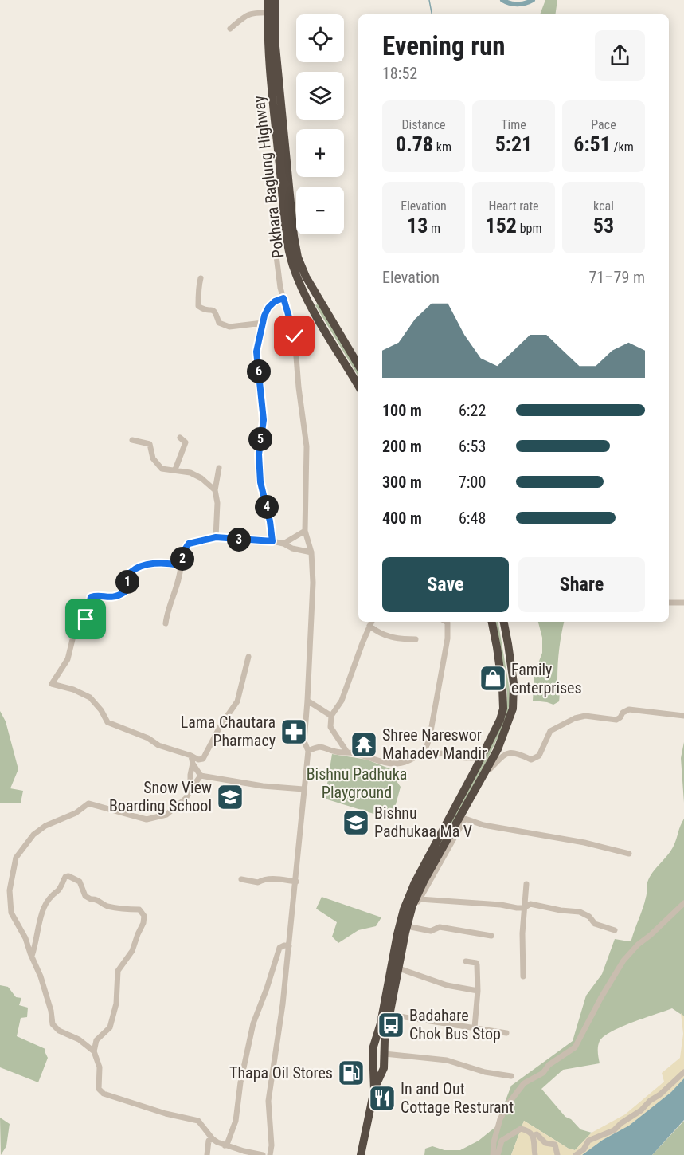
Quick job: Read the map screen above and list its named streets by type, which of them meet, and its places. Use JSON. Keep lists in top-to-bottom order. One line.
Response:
{"streets":{"highway":["Pokhara Baglung Highway"]},"parks":["Bishnu Padhuka Playground"],"places":{"shop":["Family enterprises"],"pharmacy":["Lama Chautara Pharmacy"],"temple":["Shree Nareswor Mahadev Mandir"],"school or university":["Snow View Boarding School","Bishnu Padhukaa Ma V"],"bus stop":["Badahare Chok Bus Stop"],"fuel station":["Thapa Oil Stores"],"restaurant":["In and Out Cottage Resturant"]},"page":{"map_buttons":["+","−"],"heading":["Evening run","18:52"],"stats":[["Distance","0.78 km"],["Time","5:21"],["Pace","6:51 /km"],["Elevation","13 m"],["Heart rate","152 bpm"],["kcal","53"]],"chart":["Elevation","71–79 m"],"pins":["6","5","4","3","2","1"],"list":[{"name":"100 m","note":"6:22"},{"name":"200 m","note":"6:53"},{"name":"300 m","note":"7:00"},{"name":"400 m","note":"6:48"}],"buttons":["Save","Share"]}}
